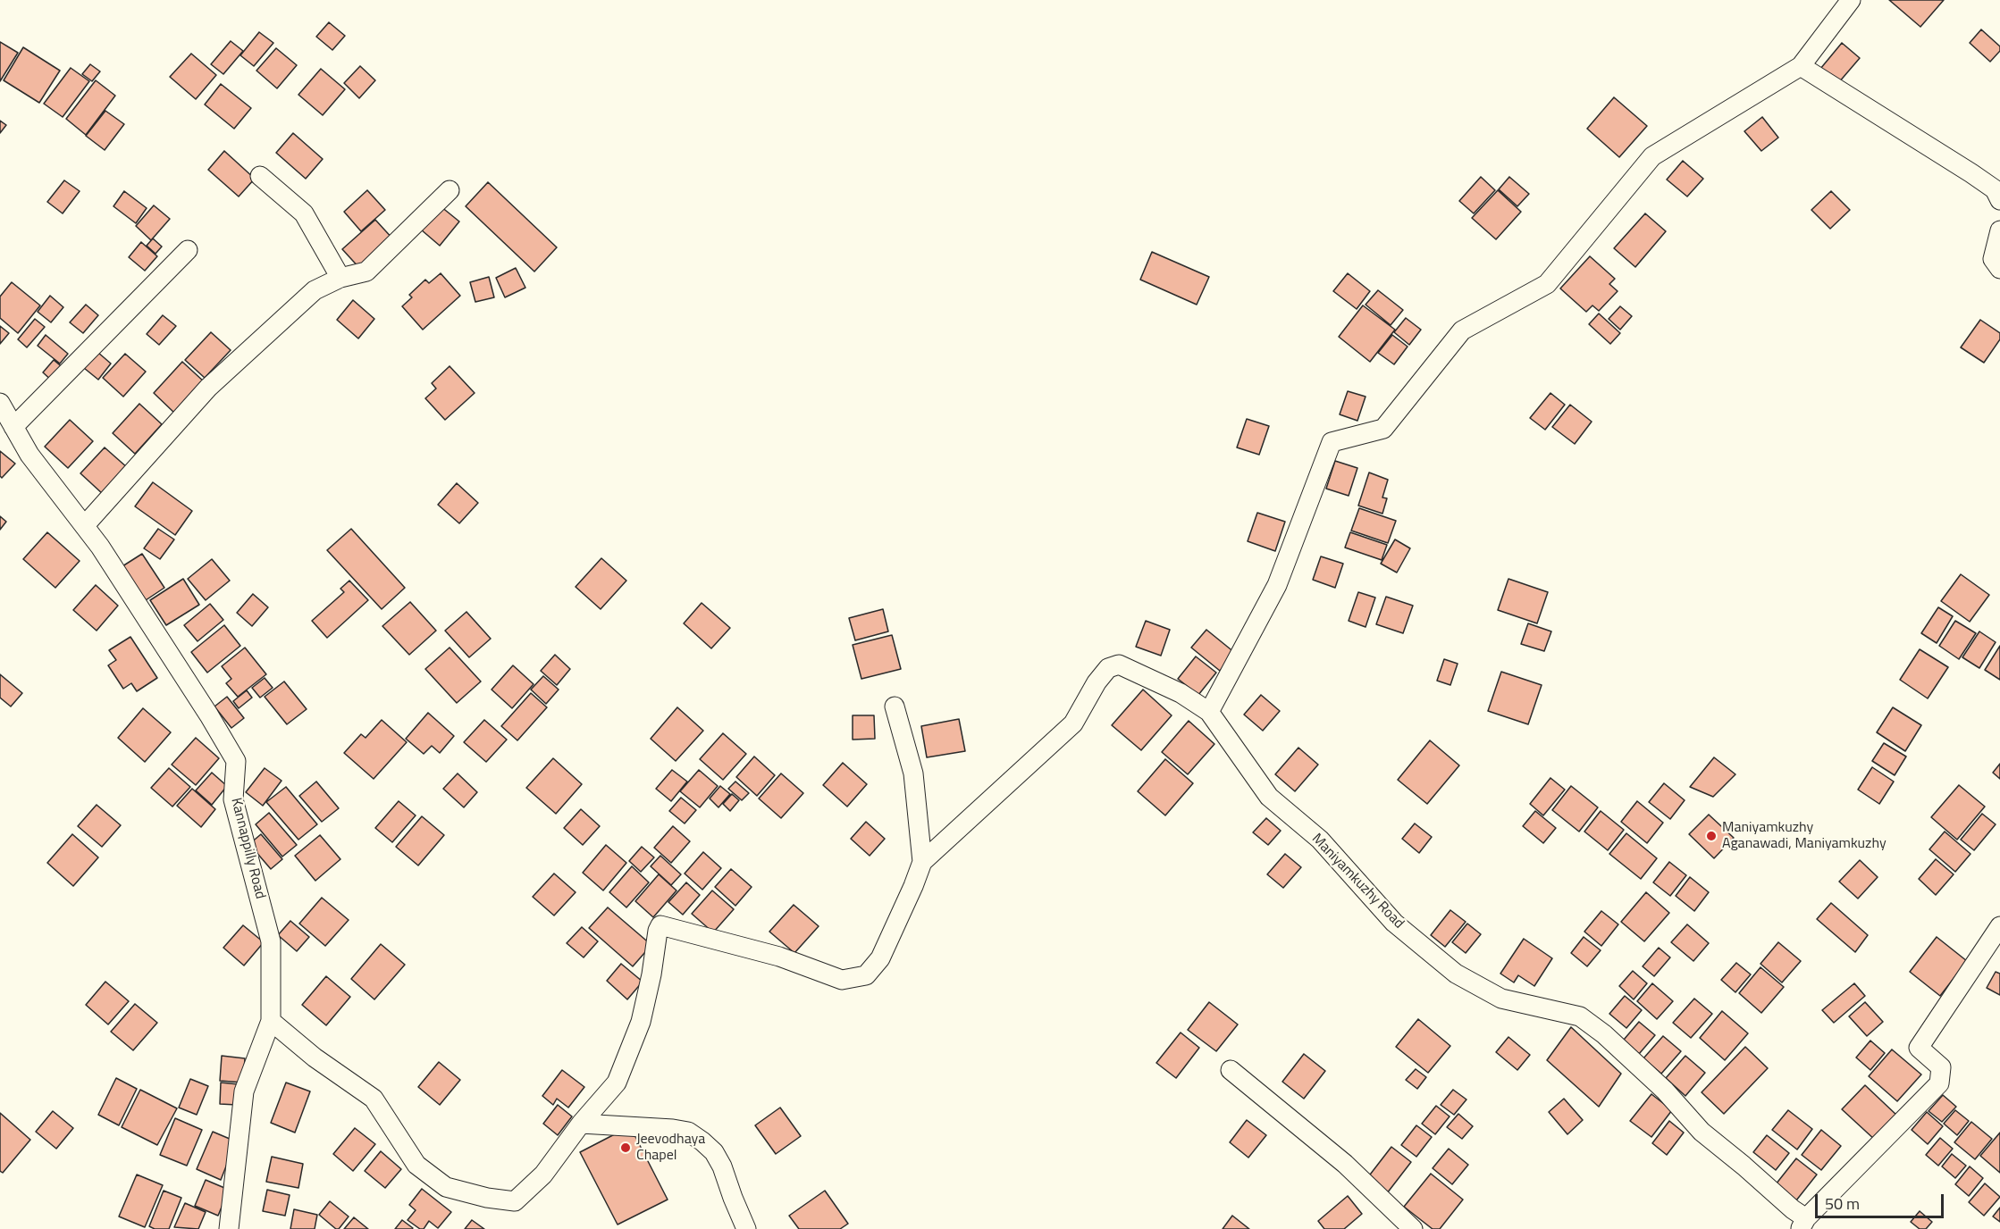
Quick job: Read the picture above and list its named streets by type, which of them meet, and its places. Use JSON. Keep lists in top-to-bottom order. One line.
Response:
{"streets":{"street":["Kannappilly Road","Maniyamkuzhy Road"]},"places":["Maniyamkuzhy Aganawadi, Maniyamkuzhy","Jeevodhaya Chapel"],"scale_bar":"50 m"}
